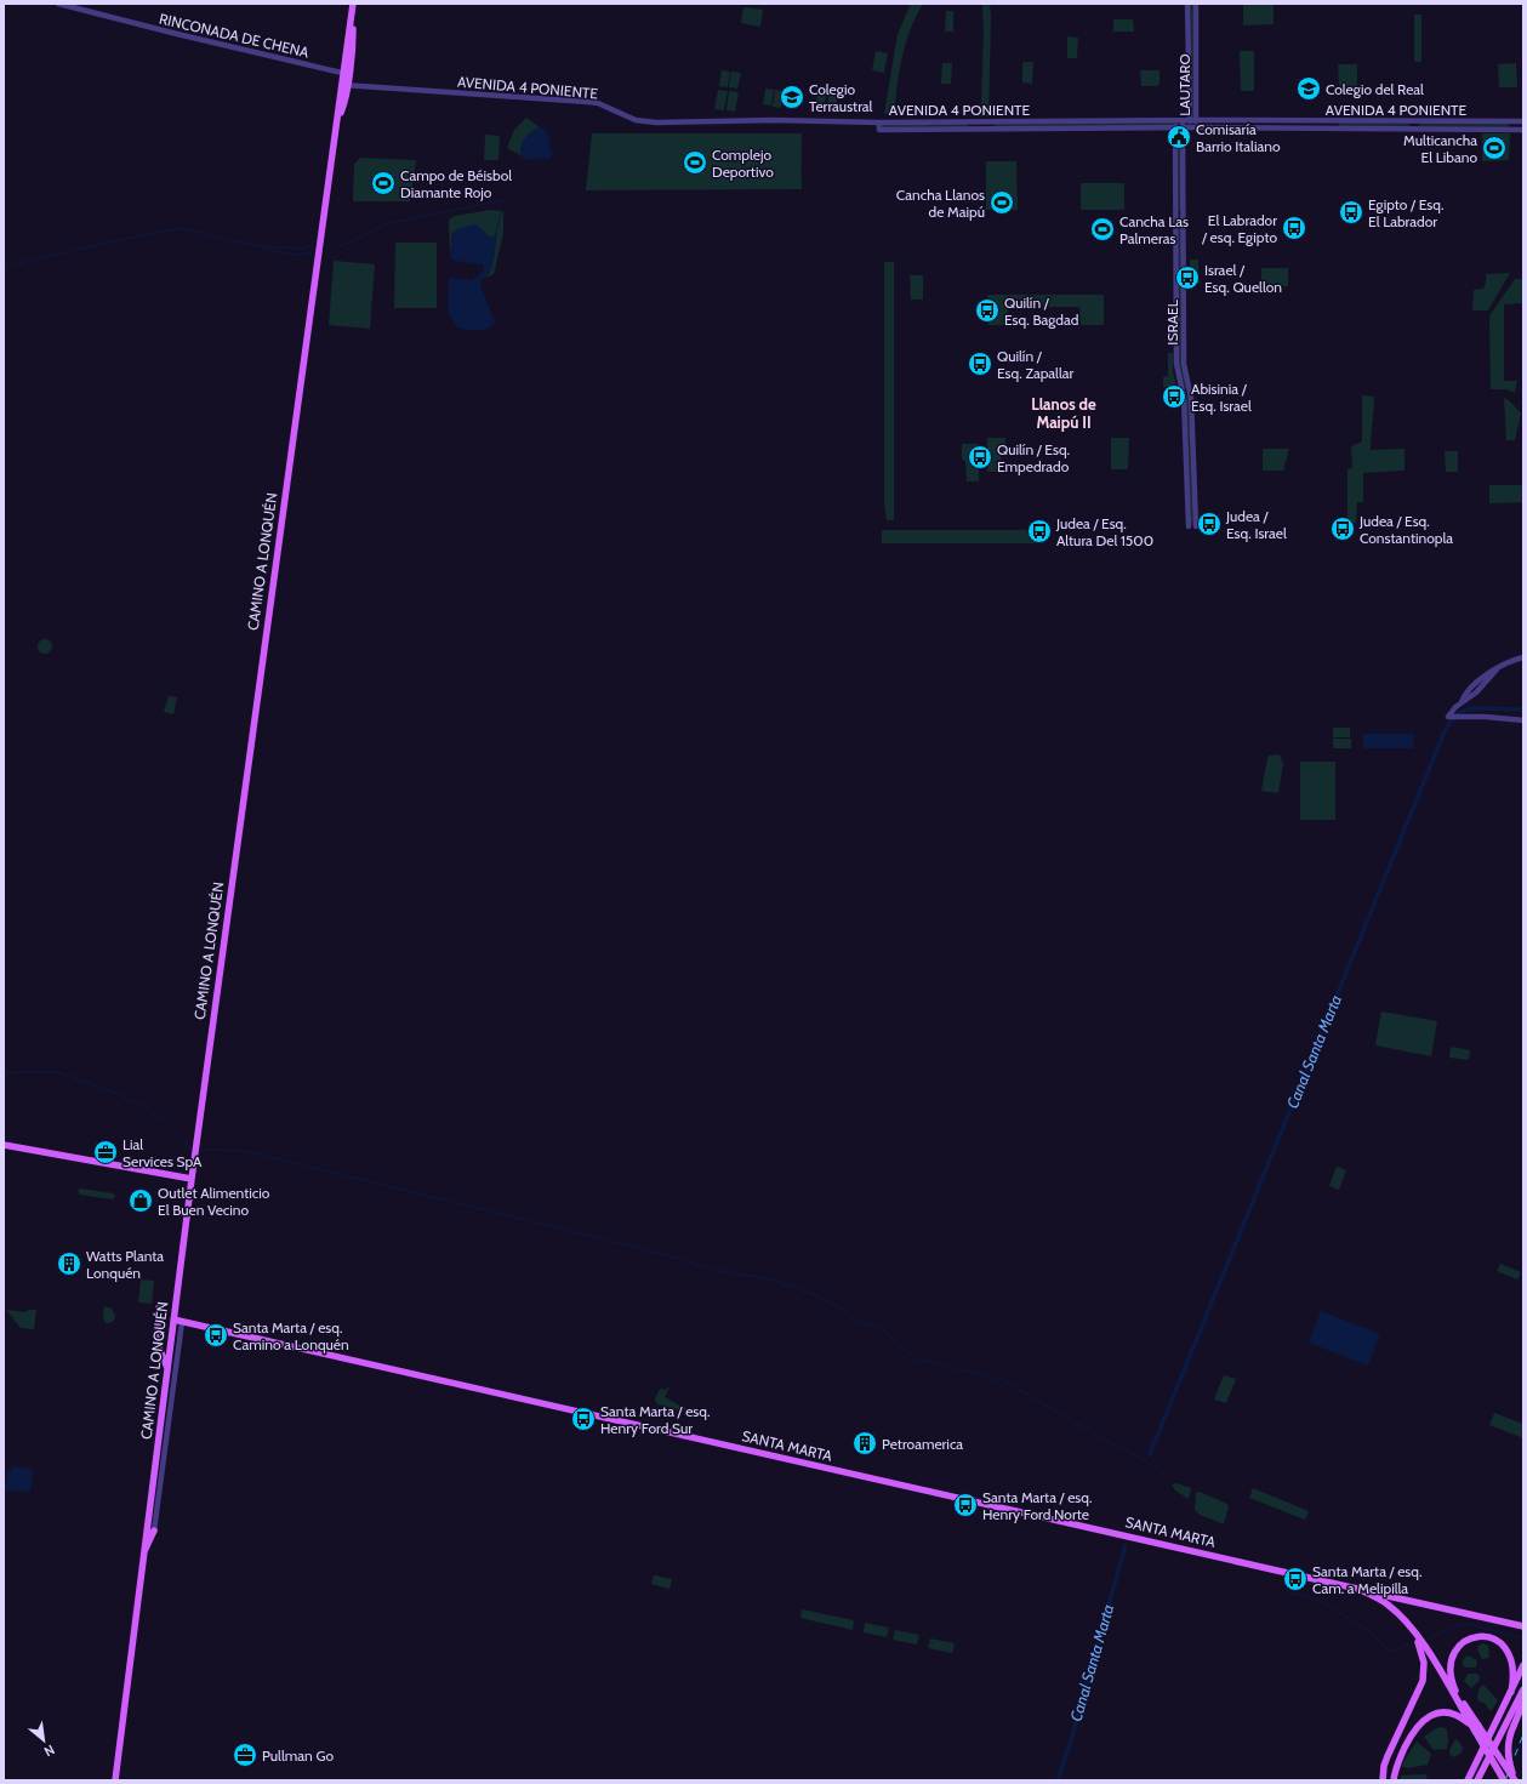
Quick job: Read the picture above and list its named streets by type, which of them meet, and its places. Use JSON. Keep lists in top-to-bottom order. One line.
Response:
{"streets":{"main road":["CAMINO A LONQUÉN","SANTA MARTA"],"street":["RINCONADA DE CHENA","LAUTARO","AVENIDA 4 PONIENTE","ISRAEL"]},"crossings":[["RINCONADA DE CHENA","CAMINO A LONQUÉN"],["LAUTARO","AVENIDA 4 PONIENTE"],["AVENIDA 4 PONIENTE","ISRAEL"],["AVENIDA 4 PONIENTE","CAMINO A LONQUÉN"],["CAMINO A LONQUÉN","SANTA MARTA"]],"districts":["Llanos de Maipú II"],"water":["Canal Santa Marta"],"places":{"school or university":["Colegio del Real","Colegio Terraustral"],"public building":["Comisaría Barrio Italiano"],"sports":["Multicancha El Libano","Complejo Deportivo","Campo de Béisbol Diamante Rojo","Cancha Llanos de Maipú","Cancha Las Palmeras"],"bus stop":["Egipto / Esq. El Labrador","El Labrador / esq. Egipto","Israel / Esq. Quellon","Quilín / Esq. Bagdad","Quilín / Esq. Zapallar","Abisinia / Esq. Israel","Quilín / Esq. Empedrado","Judea / Esq. Israel","Judea / Esq. Constantinopla","Judea / Esq. Altura Del 1500","Santa Marta / esq. Camino a Lonquén","Santa Marta / esq. Henry Ford Sur","Santa Marta / esq. Henry Ford Norte","Santa Marta / esq. Cam. a Melipilla"],"office":["Lial Services SpA","Pullman Go"],"shop":["Outlet Alimenticio El Buen Vecino"],"building":["Watts Planta Lonquén","Petroamerica"]},"north":"bottom right"}
